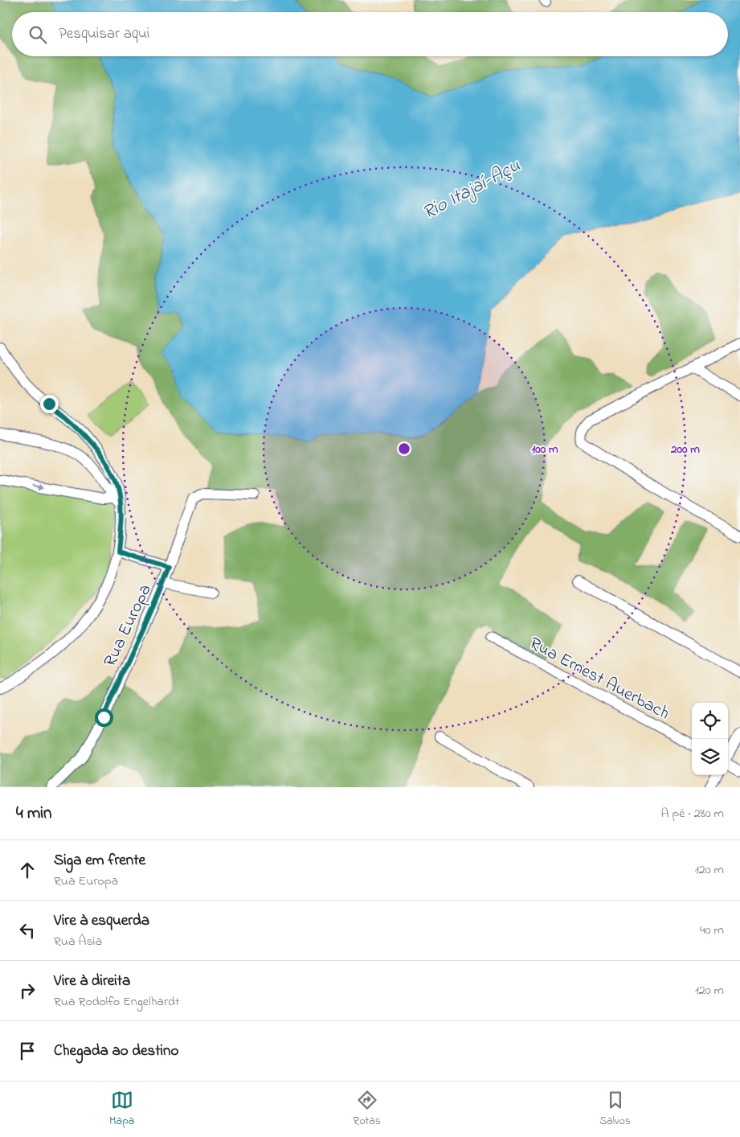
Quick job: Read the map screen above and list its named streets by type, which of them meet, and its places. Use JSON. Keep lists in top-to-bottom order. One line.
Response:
{"streets":{"street":["Rua Europa","Rua Ernest Auerbach"]},"water":["Rio Itajaí-Açu"],"page":{"search":"Pesquisar aqui","heading":["4 min","A pé · 280 m"],"list":[["Siga em frente","Rua Europa","120 m"],["Vire à esquerda","Rua Ásia","40 m"],["Vire à direita","Rua Rodolfo Engelhardt","120 m"],"Chegada ao destino"],"nav":["Mapa","Rotas","Salvos"]},"rings":["100 m","200 m"]}
